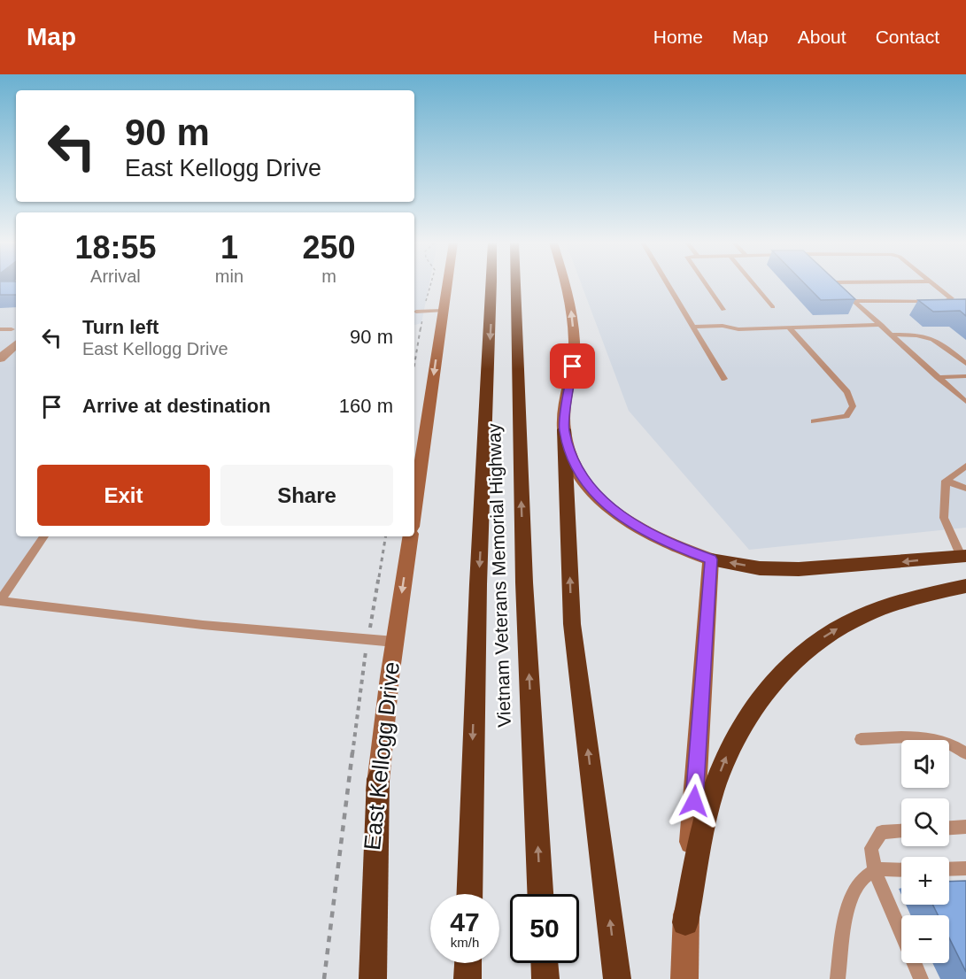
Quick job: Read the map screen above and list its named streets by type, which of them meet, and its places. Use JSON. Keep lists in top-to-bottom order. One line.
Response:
{"streets":{"highway":["Vietnam Veterans Memorial Highway"],"main road":["East Kellogg Drive"]},"page":{"header":"Map","nav":["Home","Map","About","Contact"],"turn":["90 m","East Kellogg Drive"],"eta":["18:55","Arrival","1","min","250","m"],"list":[{"name":"Turn left","note":"East Kellogg Drive","value":"90 m"},{"name":"Arrive at destination","value":"160 m"}],"buttons":["Exit","Share"],"map_buttons":["+","−"],"speed":"47 km/h","limit":"50"}}
